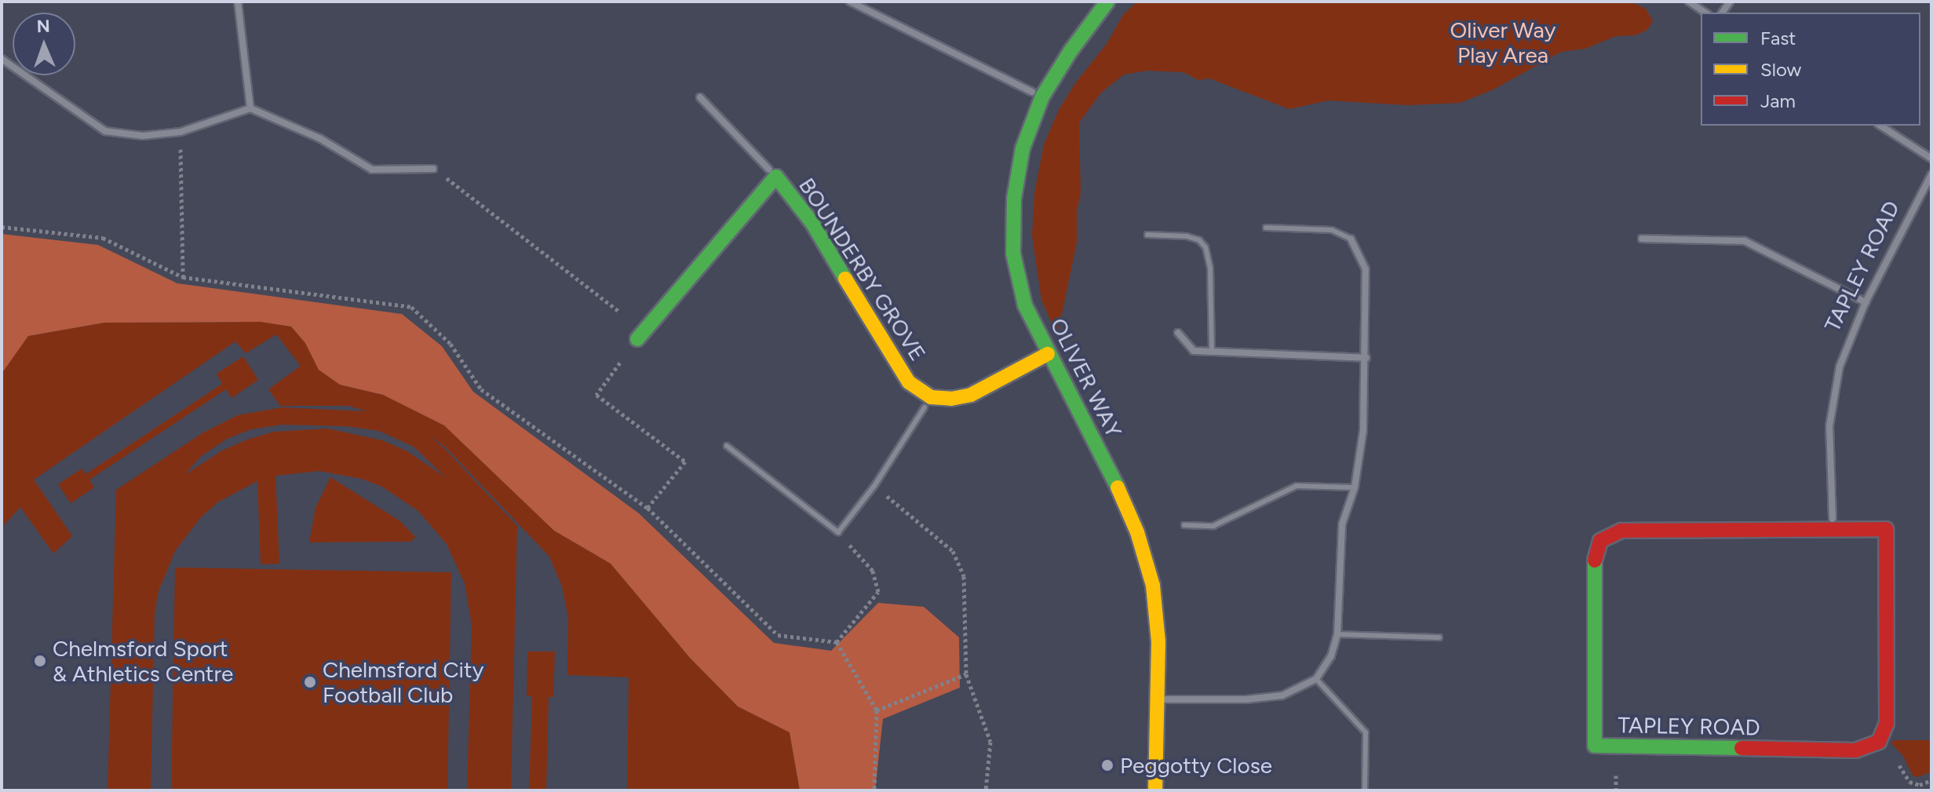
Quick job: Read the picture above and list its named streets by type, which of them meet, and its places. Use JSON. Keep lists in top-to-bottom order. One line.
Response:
{"streets":{"street":["TAPLEY ROAD","BOUNDERBY GROVE","OLIVER WAY"]},"parks":["Oliver Way Play Area"],"places":["Chelmsford Sport & Athletics Centre","Chelmsford City Football Club","Peggotty Close"],"legend":["Fast","Slow","Jam"],"north":"top"}
